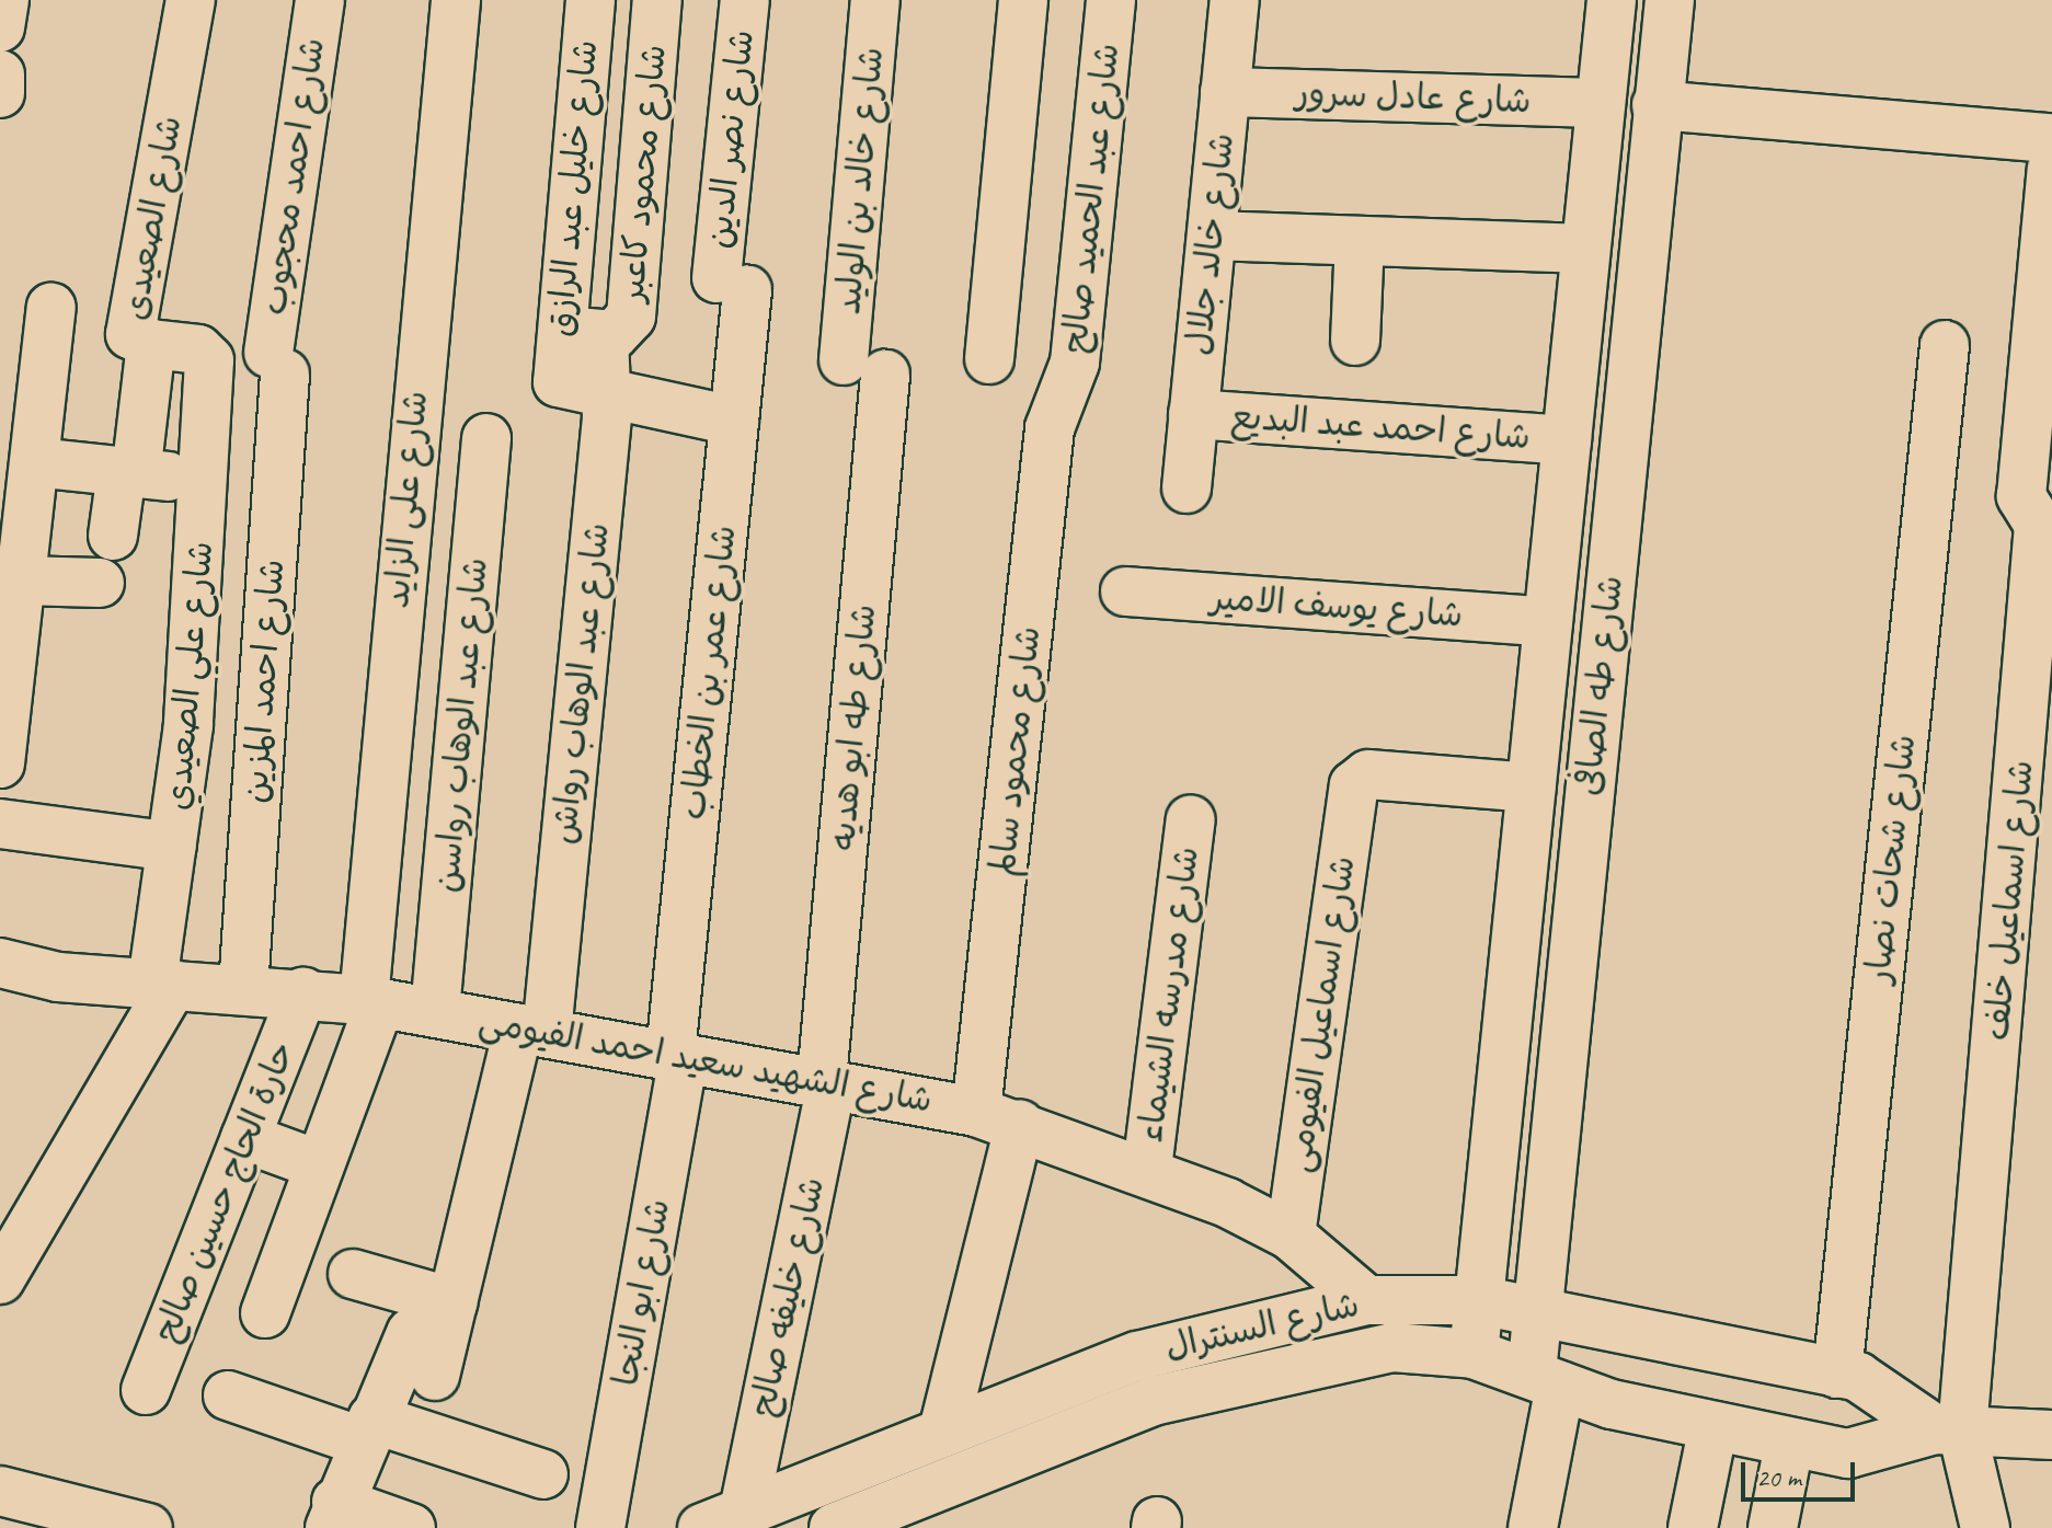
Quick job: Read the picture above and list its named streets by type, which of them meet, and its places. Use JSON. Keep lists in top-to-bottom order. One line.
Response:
{"streets":{"street":["شارع عادل سرور","شارع نصر الدين","شارع محمود كاعبر","شارع احمد محجوب","شارع خالد بن الوليد","شارع خليل عبد الرازق","شارع عبد الحميد صالح","شارع الصعيدى","شارع خالد جلال","شارع احمد عبد البديع","شارع على الزايد","شارع يوسف الامير","شارع عمر بن الخطاب","شارع علي الصعيدي","شارع احمد المزين","شارع عبد الوهاب رواش","شارع طه الصافى","شارع عبد الوهاب رواسن","شارع طه ابو هديه","شارع محمود سالم","شارع شحات نصار","شارع اسماعيل خلف","شارع مدرسه الشيماء","شارع اسماعيل الفيومى","شارع الشهيد سعيد احمد الفيومى","حارة الحاج حسين صالح","شارع ابو النجا","شارع خليفه صالح","شارع السنترال"]},"crossings":[["شارع عادل سرور","شارع خالد جلال"],["شارع عادل سرور","شارع طه الصافى"],["شارع نصر الدين","شارع عمر بن الخطاب"],["شارع محمود كاعبر","شارع خليل عبد الرازق"],["شارع محمود كاعبر","شارع عبد الوهاب رواش"],["شارع احمد محجوب","شارع احمد المزين"],["شارع خالد بن الوليد","شارع طه ابو هديه"],["شارع خليل عبد الرازق","شارع عبد الوهاب رواش"],["شارع عبد الحميد صالح","شارع محمود سالم"],["شارع الصعيدى","شارع علي الصعيدي"],["شارع خالد جلال","شارع احمد عبد البديع"],["شارع احمد عبد البديع","شارع طه الصافى"],["شارع على الزايد","شارع الشهيد سعيد احمد الفيومى"],["شارع يوسف الامير","شارع طه الصافى"],["شارع عمر بن الخطاب","شارع الشهيد سعيد احمد الفيومى"],["شارع عمر بن الخطاب","شارع ابو النجا"],["شارع علي الصعيدي","شارع الشهيد سعيد احمد الفيومى"],["شارع احمد المزين","شارع الشهيد سعيد احمد الفيومى"],["شارع عبد الوهاب رواش","شارع الشهيد سعيد احمد الفيومى"],["شارع طه الصافى","شارع اسماعيل الفيومى"],["شارع طه الصافى","شارع السنترال"],["شارع عبد الوهاب رواسن","شارع الشهيد سعيد احمد الفيومى"],["شارع طه ابو هديه","شارع الشهيد سعيد احمد الفيومى"],["شارع طه ابو هديه","شارع خليفه صالح"],["شارع محمود سالم","شارع الشهيد سعيد احمد الفيومى"],["شارع محمود سالم","شارع السنترال"],["شارع شحات نصار","شارع السنترال"],["شارع اسماعيل خلف","شارع السنترال"],["شارع مدرسه الشيماء","شارع الشهيد سعيد احمد الفيومى"],["شارع اسماعيل الفيومى","شارع الشهيد سعيد احمد الفيومى"],["شارع الشهيد سعيد احمد الفيومى","حارة الحاج حسين صالح"],["شارع الشهيد سعيد احمد الفيومى","شارع ابو النجا"],["شارع الشهيد سعيد احمد الفيومى","شارع خليفه صالح"],["شارع الشهيد سعيد احمد الفيومى","شارع السنترال"],["شارع خليفه صالح","شارع السنترال"]],"scale_bar":"20 m"}
